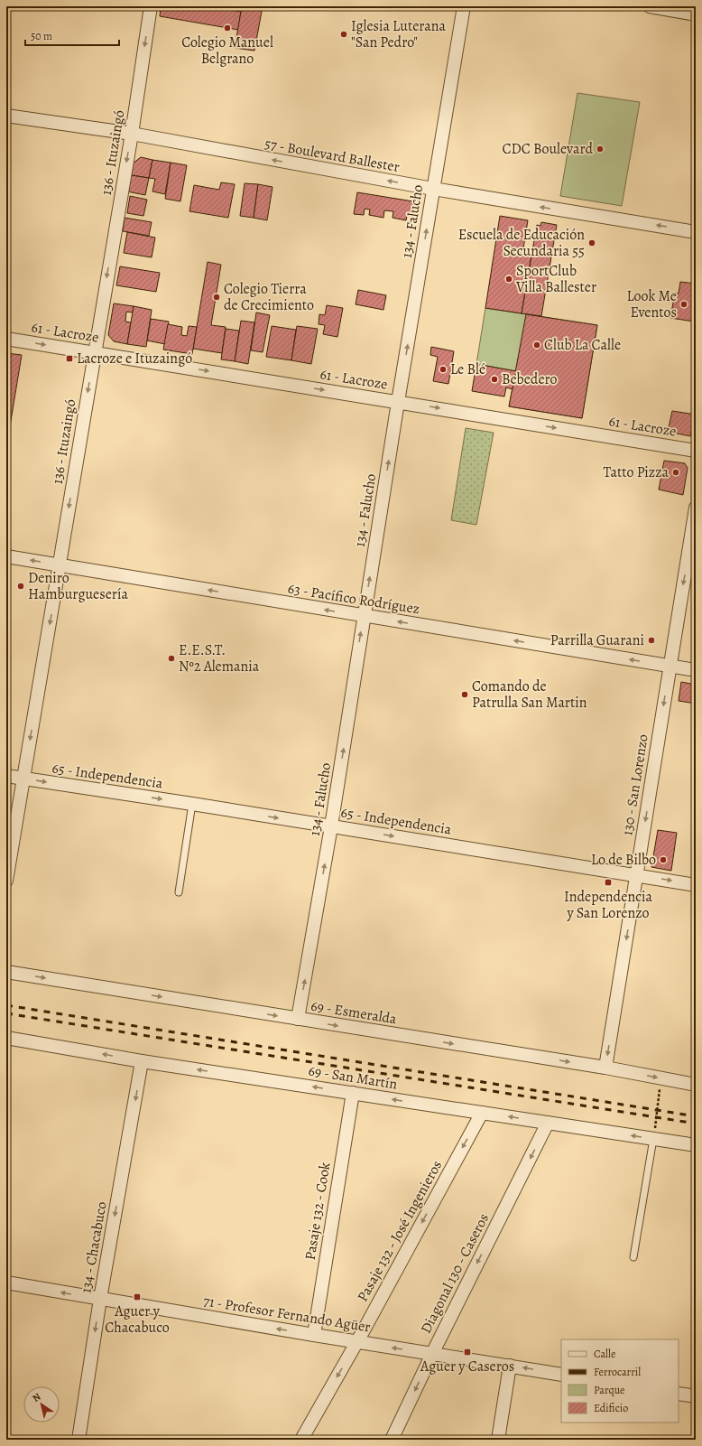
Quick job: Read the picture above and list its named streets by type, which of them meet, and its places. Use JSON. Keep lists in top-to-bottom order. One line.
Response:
{"streets":{"street":["136 - Ituzaingó","57 - Boulevard Ballester","134 - Falucho","61 - Lacroze","63 - Pacífico Rodríguez","65 - Independencia","130 - San Lorenzo","69 - Esmeralda","69 - San Martín","Pasaje 132 - Cook","Pasaje 132 - José Ingenieros","134 - Chacabuco","Diagonal 130 - Caseros","71 - Profesor Fernando Agüer"]},"crossings":[["136 - Ituzaingó","57 - Boulevard Ballester"],["136 - Ituzaingó","61 - Lacroze"],["136 - Ituzaingó","63 - Pacífico Rodríguez"],["136 - Ituzaingó","65 - Independencia"],["57 - Boulevard Ballester","134 - Falucho"],["134 - Falucho","61 - Lacroze"],["134 - Falucho","63 - Pacífico Rodríguez"],["134 - Falucho","65 - Independencia"],["134 - Falucho","69 - Esmeralda"],["63 - Pacífico Rodríguez","130 - San Lorenzo"],["65 - Independencia","130 - San Lorenzo"],["130 - San Lorenzo","69 - Esmeralda"],["69 - San Martín","Pasaje 132 - Cook"],["69 - San Martín","Pasaje 132 - José Ingenieros"],["69 - San Martín","134 - Chacabuco"],["69 - San Martín","Diagonal 130 - Caseros"],["Pasaje 132 - Cook","71 - Profesor Fernando Agüer"],["Pasaje 132 - José Ingenieros","71 - Profesor Fernando Agüer"],["134 - Chacabuco","71 - Profesor Fernando Agüer"],["Diagonal 130 - Caseros","71 - Profesor Fernando Agüer"]],"one_way":["136 - Ituzaingó","57 - Boulevard Ballester","134 - Falucho","61 - Lacroze","63 - Pacífico Rodríguez","65 - Independencia","130 - San Lorenzo","69 - Esmeralda","69 - San Martín","Pasaje 132 - José Ingenieros","134 - Chacabuco","Diagonal 130 - Caseros","71 - Profesor Fernando Agüer"],"places":{"other":["Colegio Manuel Belgrano","Iglesia Luterana \"San Pedro\"","CDC Boulevard","Escuela de Educación Secundaria 55","SportClub Villa Ballester","Colegio Tierra de Crecimiento","Look Me Eventos","Club La Calle","Le Blé","Bebedero","Tatto Pizza","Deniro Hamburguesería","Parrilla Guarani","E.E.S.T. Nº2 Alemania","Comando de Patrulla San Martin","Lo de Bilbo"],"transit":["Lacroze e Ituzaingó","Independencia y San Lorenzo","Aguer y Chacabuco","Aguer y Caseros"]},"legend":["Calle","Ferrocarril","Parque","Edificio"],"scale_bar":"50 m","north":"top left"}
